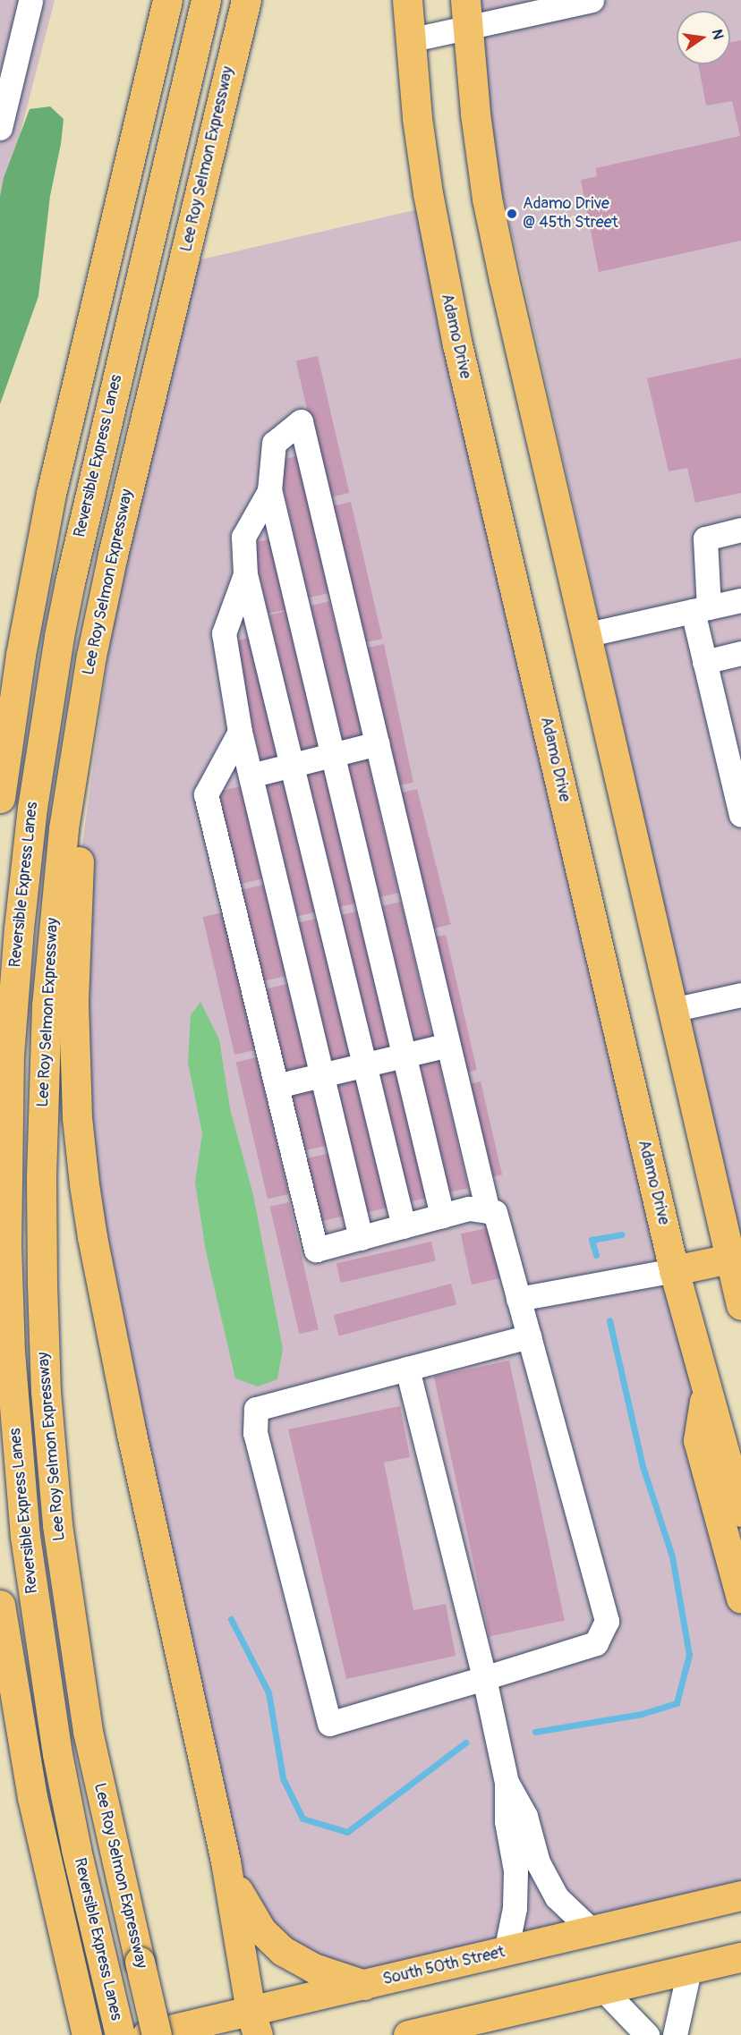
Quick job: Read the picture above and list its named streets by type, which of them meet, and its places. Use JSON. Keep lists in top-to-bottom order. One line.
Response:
{"streets":{"main road":["Lee Roy Selmon Expressway","Adamo Drive","Reversible Express Lanes","South 50th Street"]},"places":["Adamo Drive @ 45th Street"],"north":"right"}
